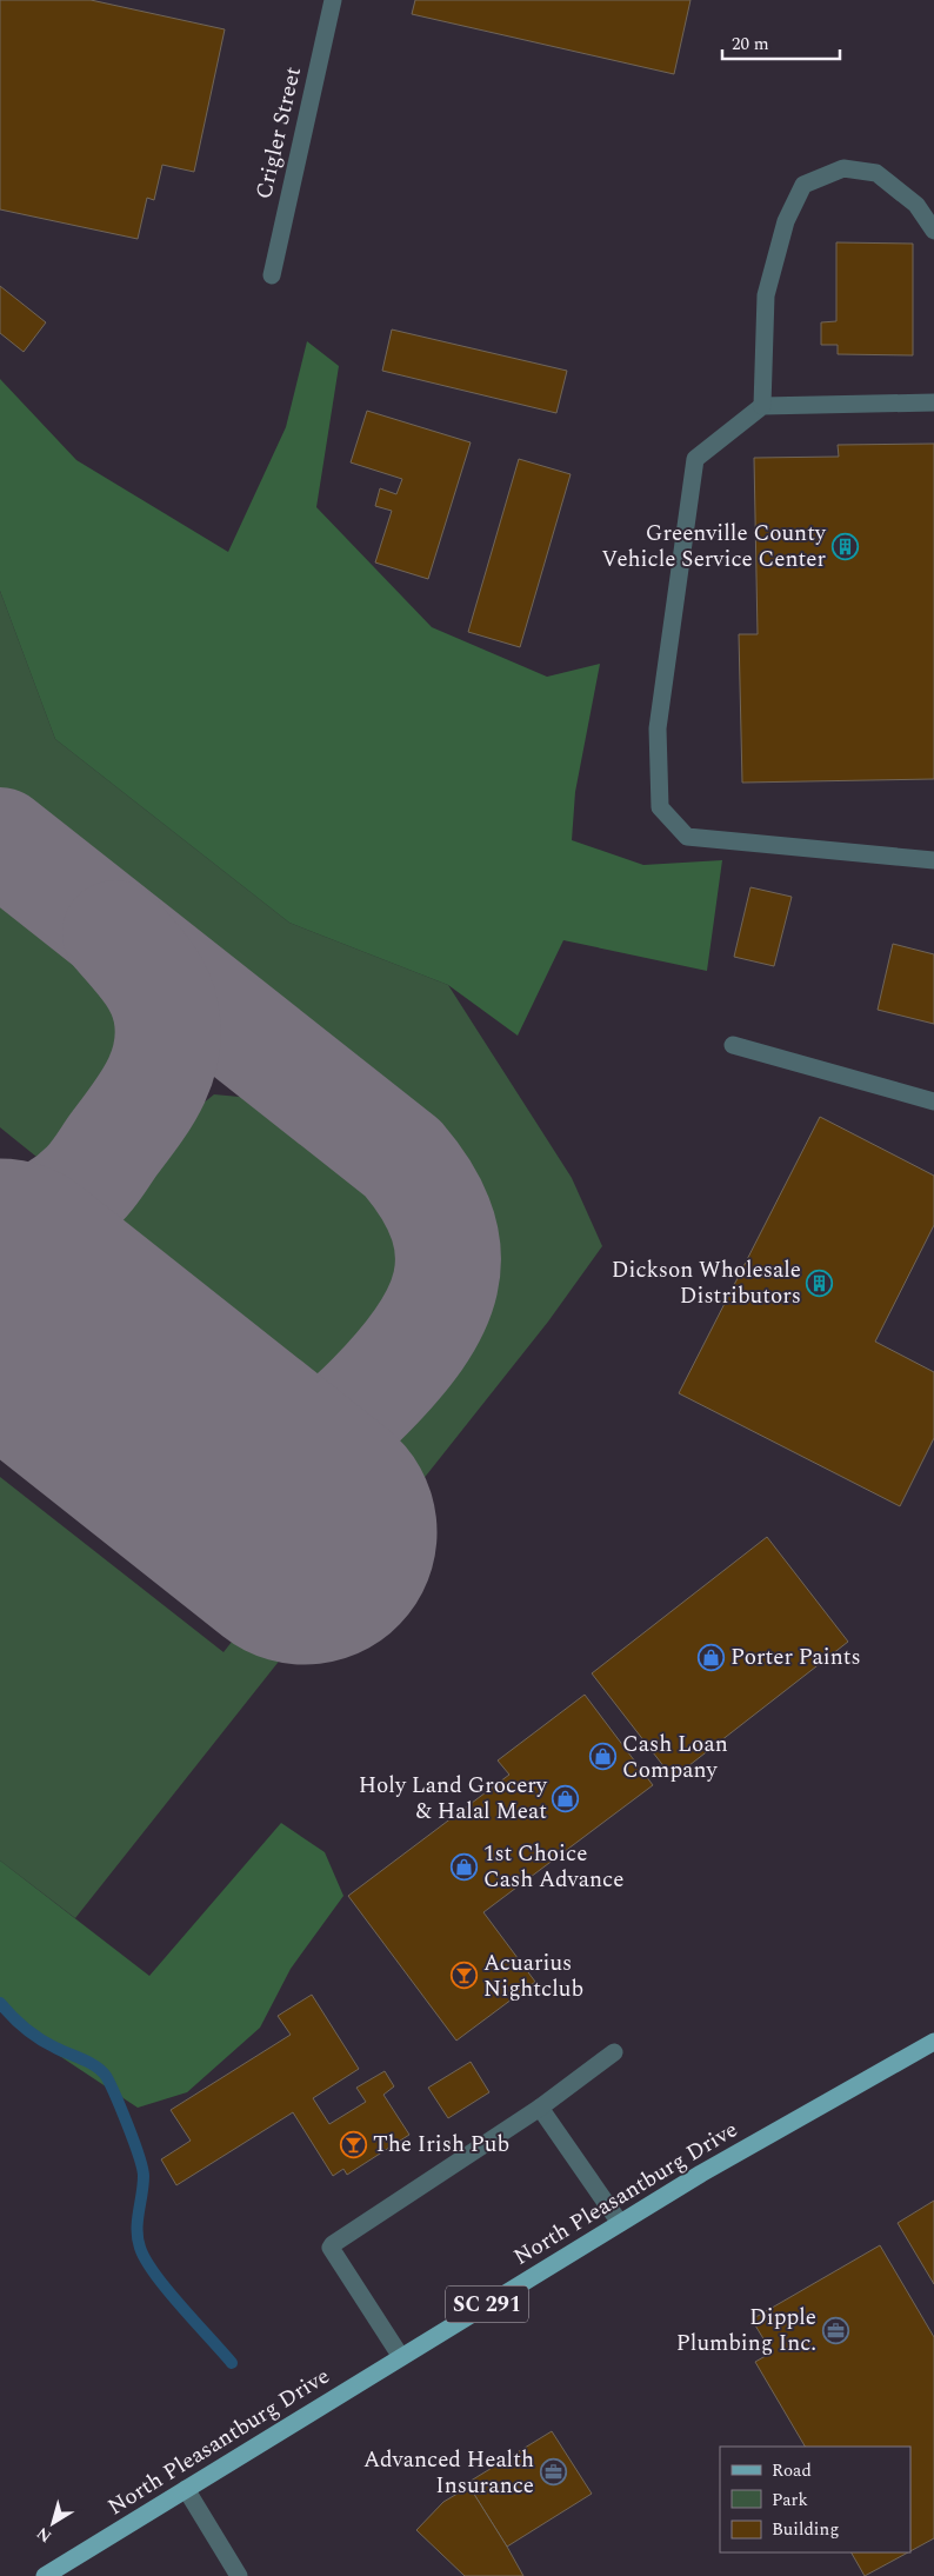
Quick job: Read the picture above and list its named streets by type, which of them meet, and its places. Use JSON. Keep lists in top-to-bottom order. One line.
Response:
{"streets":{"main road":["North Pleasantburg Drive","SC 291"],"street":["Crigler Street"]},"places":{"building":["Greenville County Vehicle Service Center","Dickson Wholesale Distributors"],"shop":["Porter Paints","Cash Loan Company","Holy Land Grocery & Halal Meat","1st Choice Cash Advance"],"bar":["Acuarius Nightclub","The Irish Pub"],"office":["Dipple Plumbing Inc.","Advanced Health Insurance"]},"legend":["Road","Park","Building"],"scale_bar":"20 m","north":"bottom left"}
